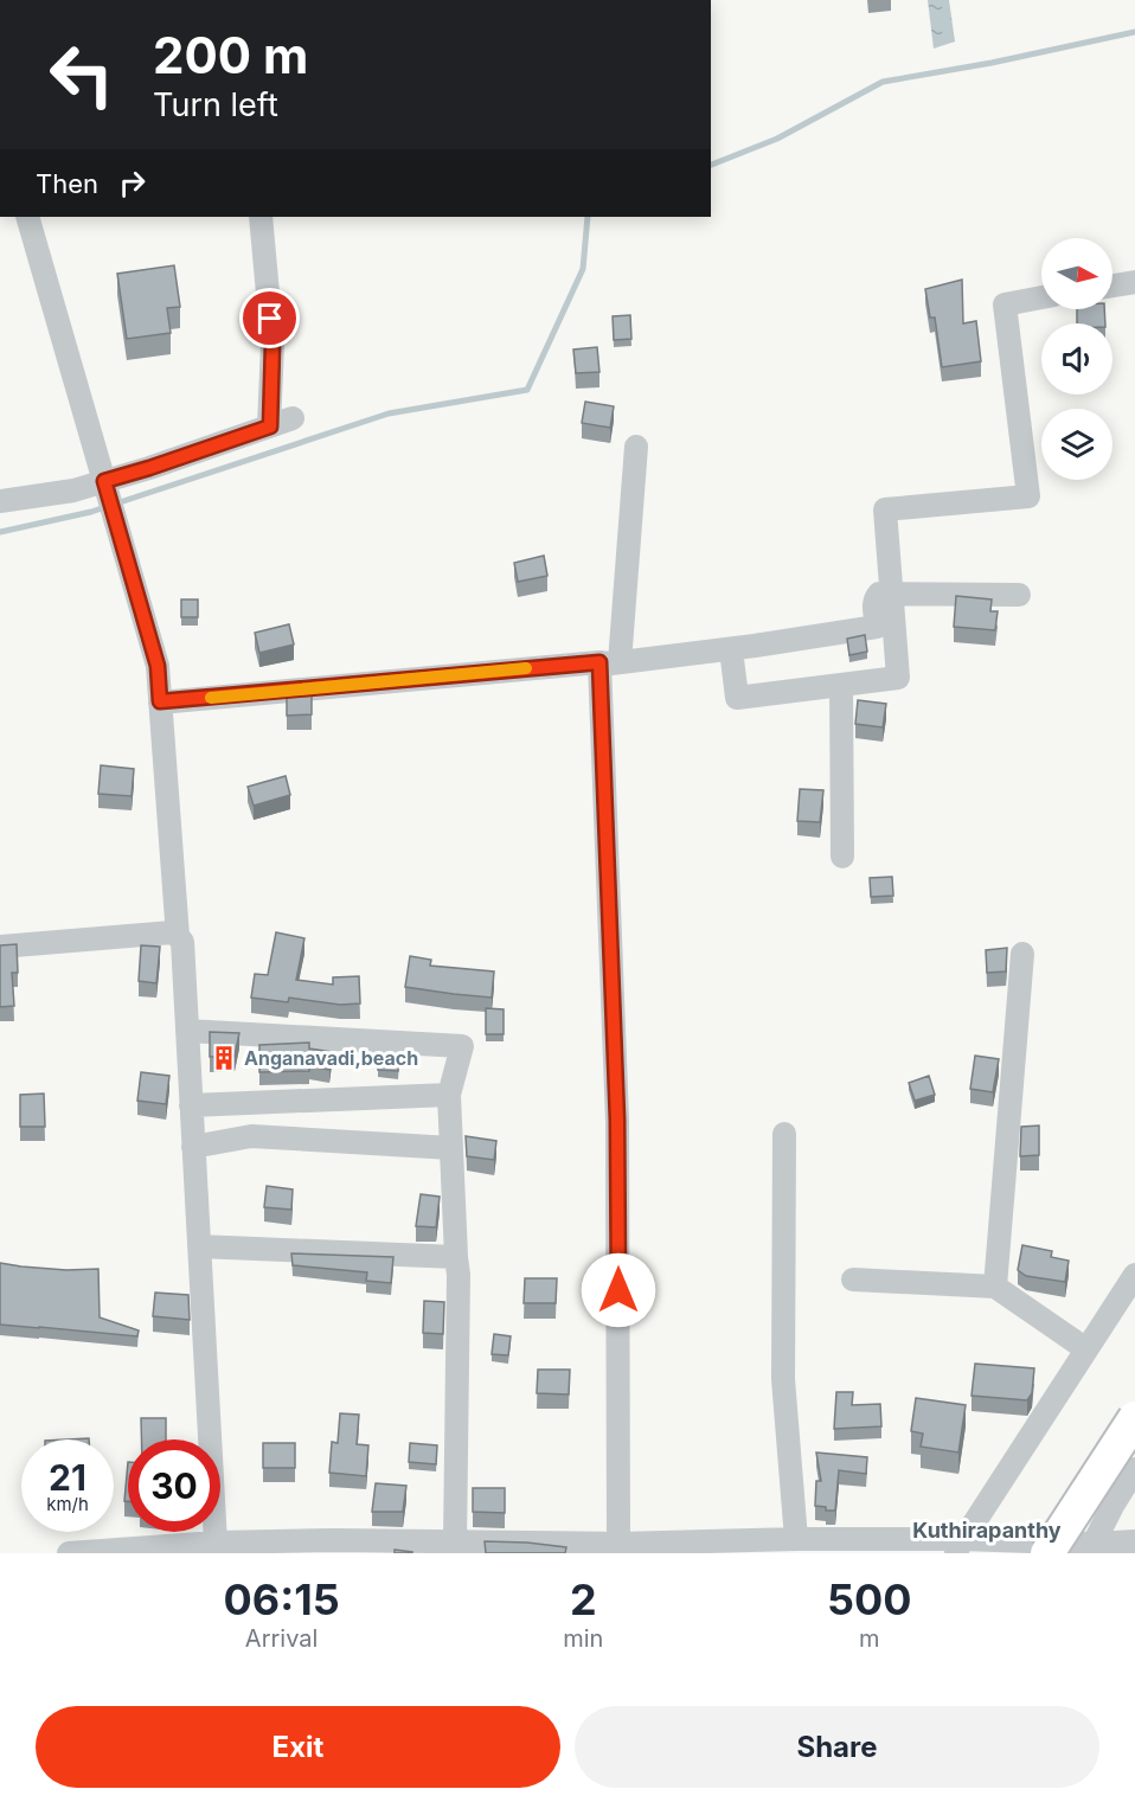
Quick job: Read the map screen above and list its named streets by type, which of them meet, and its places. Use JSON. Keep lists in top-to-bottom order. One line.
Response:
{"districts":["Kuthirapanthy"],"places":{"building":["Anganavadi,beach"]},"north":"right","page":{"turn":["200 m","Turn left"],"then":"Then","speed":"21 km/h","limit":"30","eta":["06:15","Arrival","2","min","500","m"],"buttons":["Exit","Share"]}}
